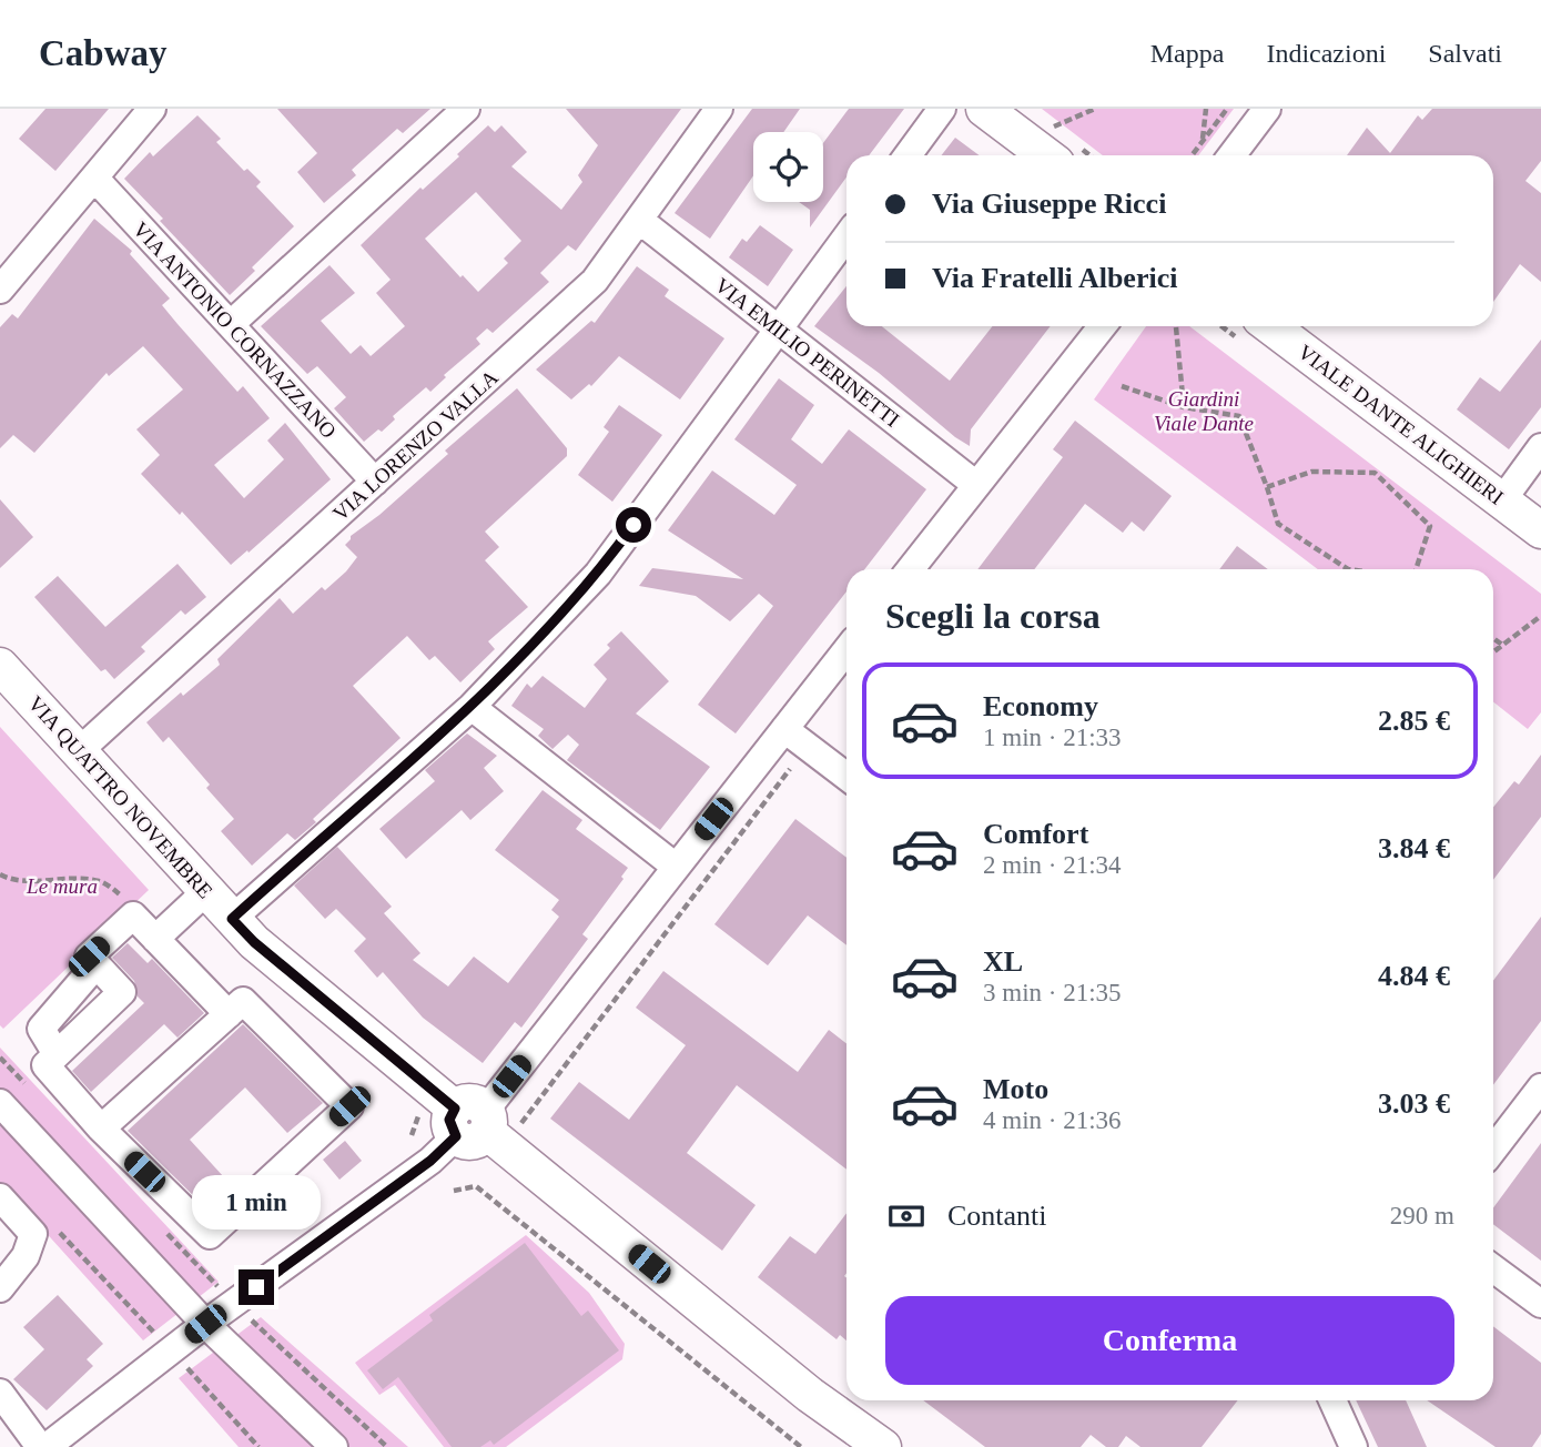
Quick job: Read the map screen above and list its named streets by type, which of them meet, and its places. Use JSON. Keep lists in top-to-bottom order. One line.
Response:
{"streets":{"main road":["VIALE DANTE ALIGHIERI","VIA QUATTRO NOVEMBRE"],"street":["VIA ANTONIO CORNAZZANO","VIA EMILIO PERINETTI","VIA LORENZO VALLA"]},"crossings":[["VIA ANTONIO CORNAZZANO","VIA LORENZO VALLA"],["VIA EMILIO PERINETTI","VIA LORENZO VALLA"],["VIA LORENZO VALLA","VIA QUATTRO NOVEMBRE"]],"parks":["Giardini Viale Dante","Le mura"],"page":{"header":"Cabway","nav":["Mappa","Indicazioni","Salvati"],"banner":["Via Giuseppe Ricci","Via Fratelli Alberici"],"heading":"Scegli la corsa","list":[{"name":"Economy","note":"1 min · 21:33","value":"2.85 €"},{"name":"Comfort","note":"2 min · 21:34","value":"3.84 €"},{"name":"XL","note":"3 min · 21:35","value":"4.84 €"},{"name":"Moto","note":"4 min · 21:36","value":"3.03 €"}],"pay":["Contanti","290 m"],"bubble":"1 min","buttons":"Conferma"}}
